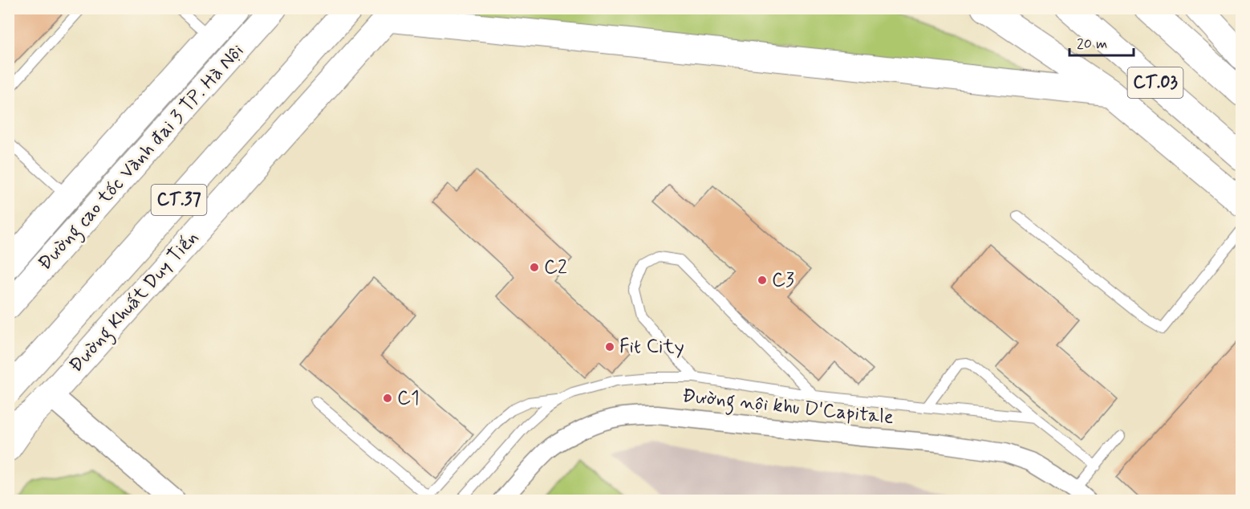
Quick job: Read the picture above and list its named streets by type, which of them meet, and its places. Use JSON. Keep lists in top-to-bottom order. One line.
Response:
{"streets":{"main road":["CT.03","Đường cao tốc Vành đai 3 TP. Hà Nội","CT.37","Đường Khuất Duy Tiến"],"street":["Đường nội khu D'Capitale"]},"places":["C2","C3","Fit City","C1"],"scale_bar":"20 m"}
